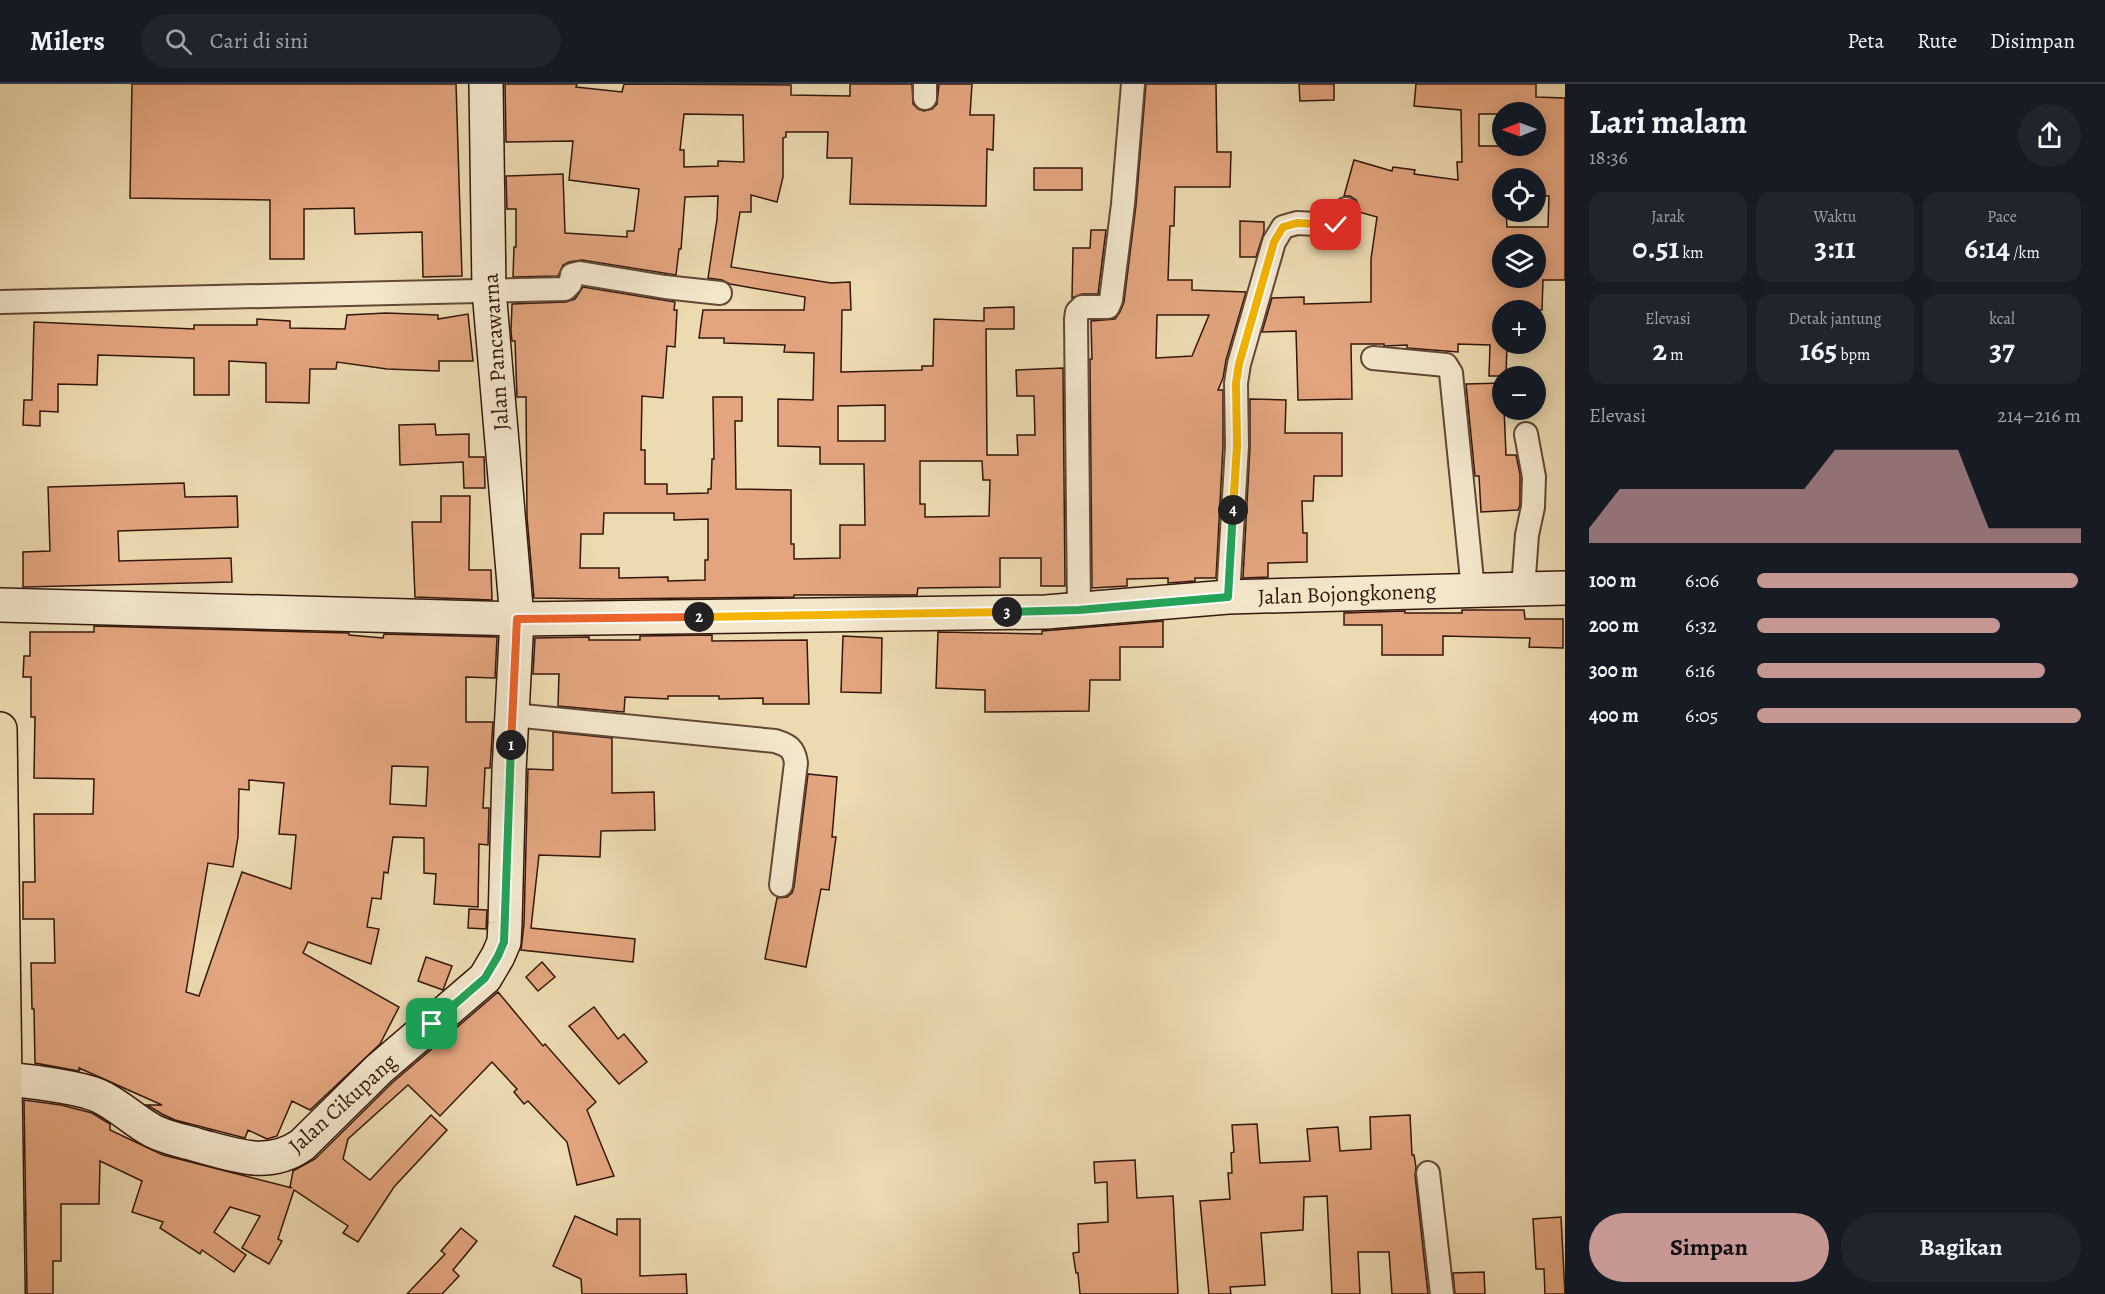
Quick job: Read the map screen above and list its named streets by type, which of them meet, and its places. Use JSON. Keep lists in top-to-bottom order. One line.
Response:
{"streets":{"main road":["Jalan Pancawarna","Jalan Bojongkoneng","Jalan Cikupang"]},"crossings":[["Jalan Pancawarna","Jalan Bojongkoneng"],["Jalan Pancawarna","Jalan Cikupang"],["Jalan Bojongkoneng","Jalan Cikupang"]],"north":"left","page":{"header":"Milers","search":"Cari di sini","nav":["Peta","Rute","Disimpan"],"heading":["Lari malam","18:36"],"map_buttons":["+","−"],"stats":[["Jarak","0.51 km"],["Waktu","3:11"],["Pace","6:14 /km"],["Elevasi","2 m"],["Detak jantung","165 bpm"],["kcal","37"]],"chart":["Elevasi","214–216 m"],"pins":["4","3","2","1"],"list":[{"name":"100 m","note":"6:06"},{"name":"200 m","note":"6:32"},{"name":"300 m","note":"6:16"},{"name":"400 m","note":"6:05"}],"buttons":["Simpan","Bagikan"]}}
